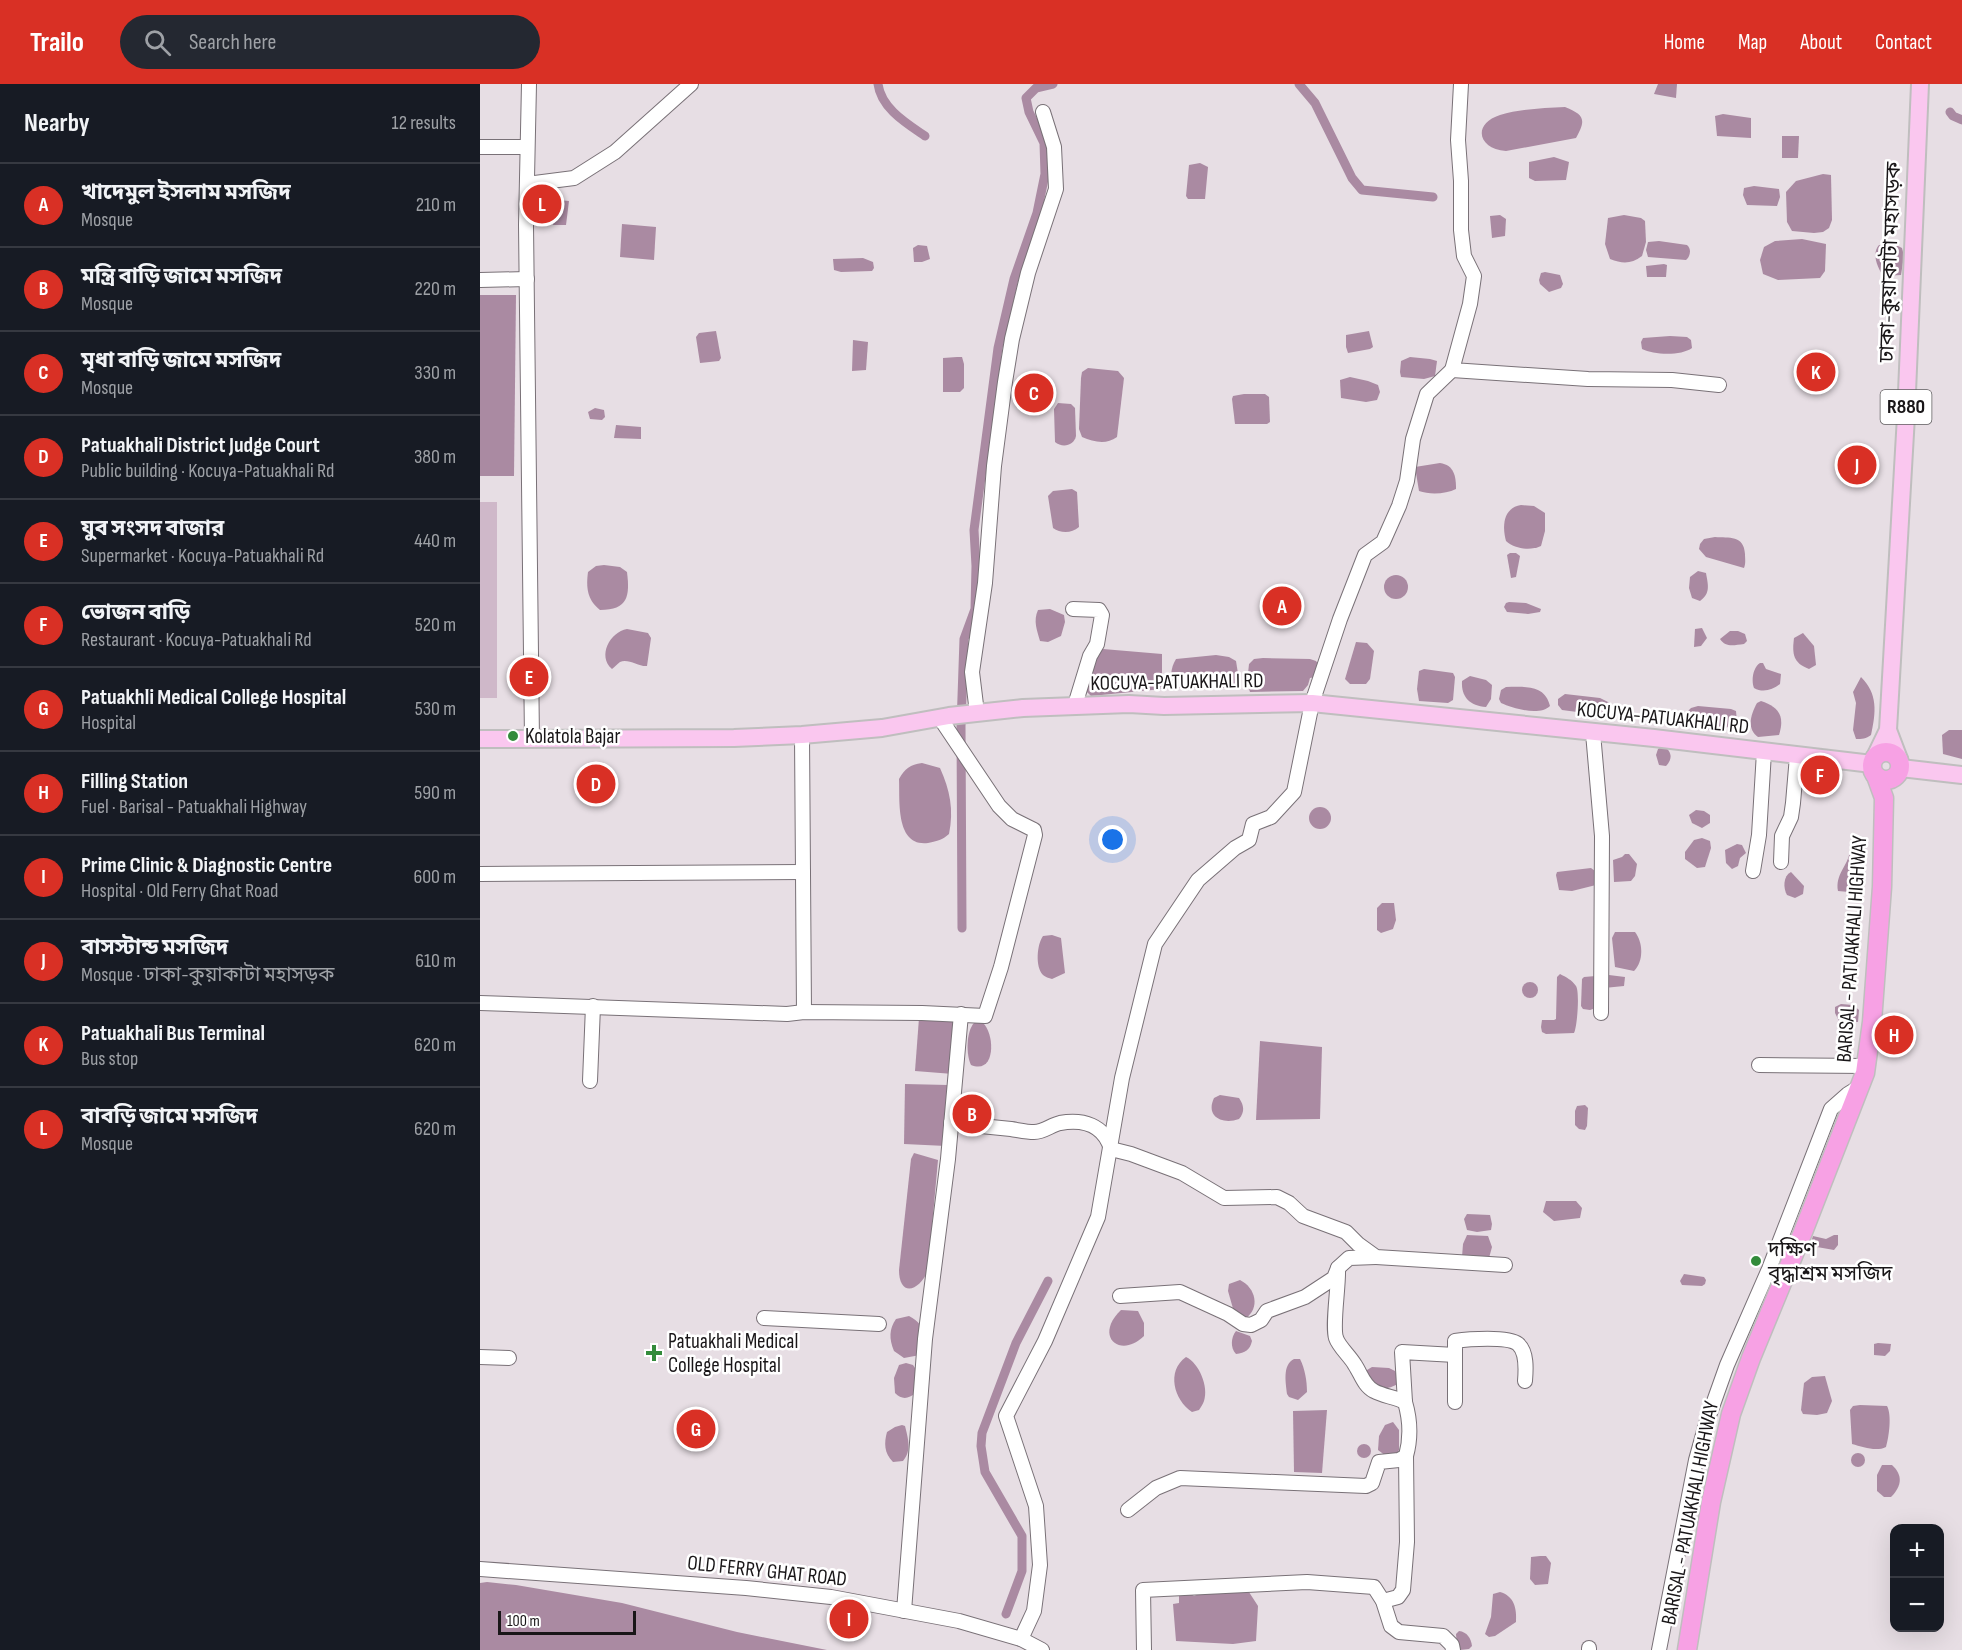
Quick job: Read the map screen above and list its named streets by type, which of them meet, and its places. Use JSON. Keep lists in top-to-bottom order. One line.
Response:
{"streets":{"highway":["BARISAL - PATUAKHALI HIGHWAY"],"main road":["ঢাকা-কুয়াকাটা মহাসড়ক","R880","KOCUYA-PATUAKHALI RD"],"street":["OLD FERRY GHAT ROAD"]},"crossings":[["KOCUYA-PATUAKHALI RD","BARISAL - PATUAKHALI HIGHWAY"]],"places":{"other":["Kolatola Bajar","দক্ষিণ বৃদ্ধাশ্রম মসজিদ"],"health":["Patuakhali Medical College Hospital"]},"scale_bar":"100 m","page":{"header":"Trailo","search":"Search here","nav":["Home","Map","About","Contact"],"heading":["Nearby","12 results"],"list":[{"mark":"A","name":"খাদেমুল ইসলাম মসজিদ","note":"Mosque","value":"210 m"},{"mark":"B","name":"মন্ত্রি বাড়ি জামে মসজিদ","note":"Mosque","value":"220 m"},{"mark":"C","name":"মৃধা বাড়ি জামে মসজিদ","note":"Mosque","value":"330 m"},{"mark":"D","name":"Patuakhali District Judge Court","note":"Public building · Kocuya-Patuakhali Rd","value":"380 m"},{"mark":"E","name":"যুব সংসদ বাজার","note":"Supermarket · Kocuya-Patuakhali Rd","value":"440 m"},{"mark":"F","name":"ভোজন বাড়ি","note":"Restaurant · Kocuya-Patuakhali Rd","value":"520 m"},{"mark":"G","name":"Patuakhli Medical College Hospital","note":"Hospital","value":"530 m"},{"mark":"H","name":"Filling Station","note":"Fuel · Barisal - Patuakhali Highway","value":"590 m"},{"mark":"I","name":"Prime Clinic & Diagnostic Centre","note":"Hospital · Old Ferry Ghat Road","value":"600 m"},{"mark":"J","name":"বাসস্টান্ড মসজিদ","note":"Mosque · ঢাকা-কুয়াকাটা মহাসড়ক","value":"610 m"},{"mark":"K","name":"Patuakhali Bus Terminal","note":"Bus stop","value":"620 m"},{"mark":"L","name":"বাবড়ি জামে মসজিদ","note":"Mosque","value":"620 m"}],"pins":["L","K","C","J","A","E","F","D","H","B","G","I"],"map_buttons":["+","−"],"scale":"100 m"}}
